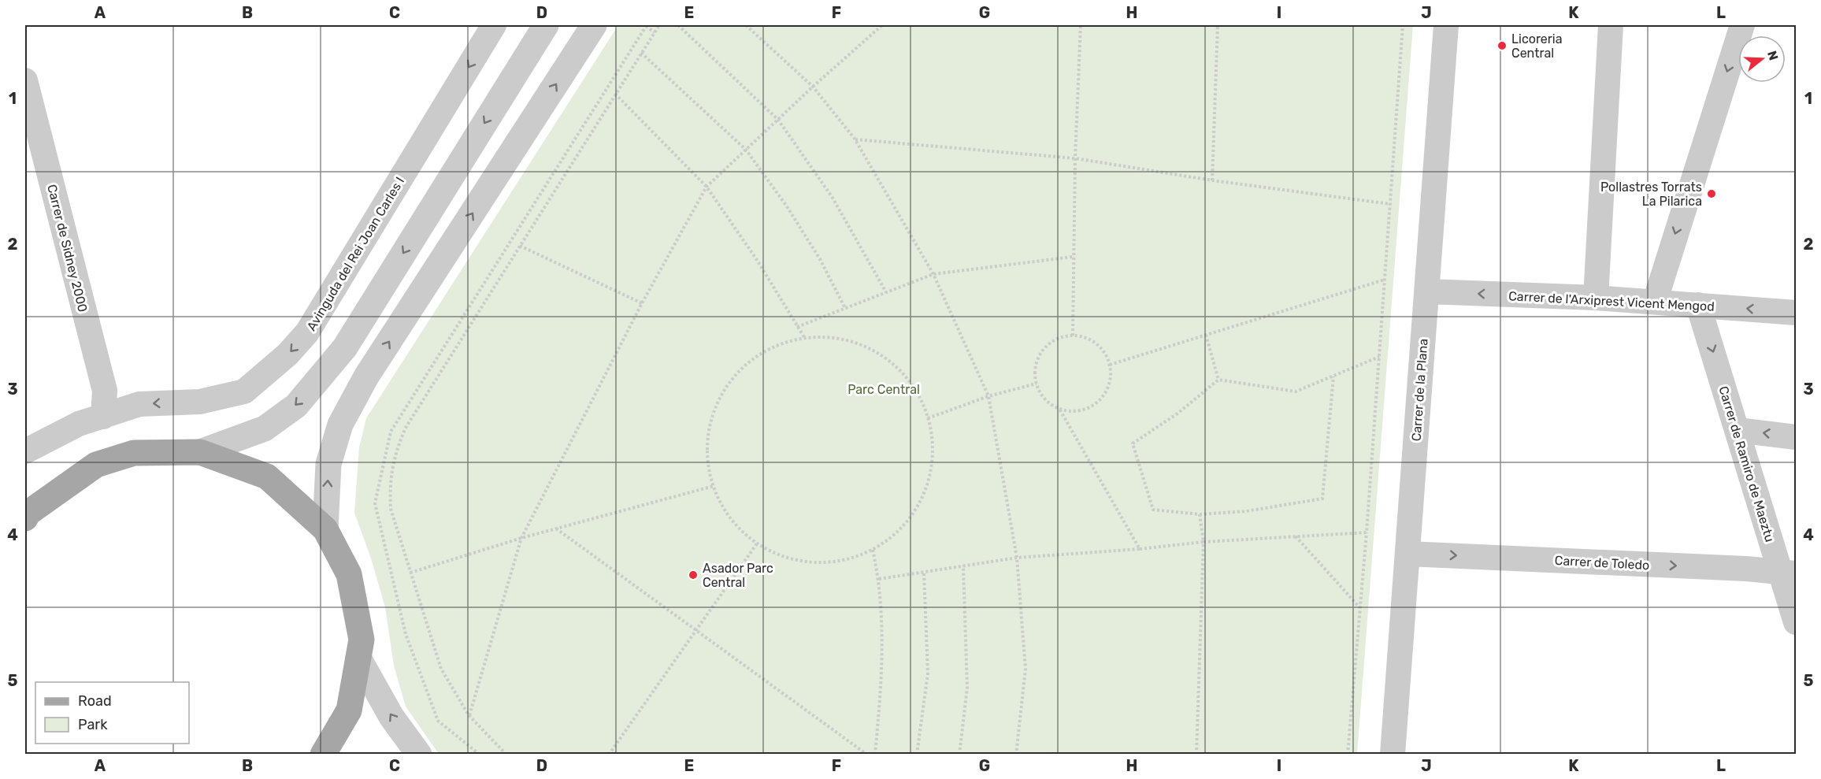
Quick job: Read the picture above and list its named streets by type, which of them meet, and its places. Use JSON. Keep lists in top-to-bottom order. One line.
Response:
{"streets":{"street":["Carrer de Sidney 2000","Avinguda del Rei Joan Carles I","Carrer de l'Arxiprest Vicent Mengod","Carrer de la Plana","Carrer de Ramiro de Maeztu","Carrer de Toledo"]},"crossings":[["Carrer de Sidney 2000","Avinguda del Rei Joan Carles I"],["Carrer de l'Arxiprest Vicent Mengod","Carrer de la Plana"],["Carrer de l'Arxiprest Vicent Mengod","Carrer de Ramiro de Maeztu"],["Carrer de la Plana","Carrer de Toledo"],["Carrer de Ramiro de Maeztu","Carrer de Toledo"]],"one_way":["Carrer de l'Arxiprest Vicent Mengod","Carrer de Ramiro de Maeztu","Carrer de Toledo"],"parks":["Parc Central"],"places":["Licoreria Central","Pollastres Torrats La Pilarica","Asador Parc Central"],"legend":["Road","Park"],"north":"right","grid":{"columns":["A","B","C","D","E","F","G","H","I","J","K","L"],"rows":["1","2","3","4","5"]}}
